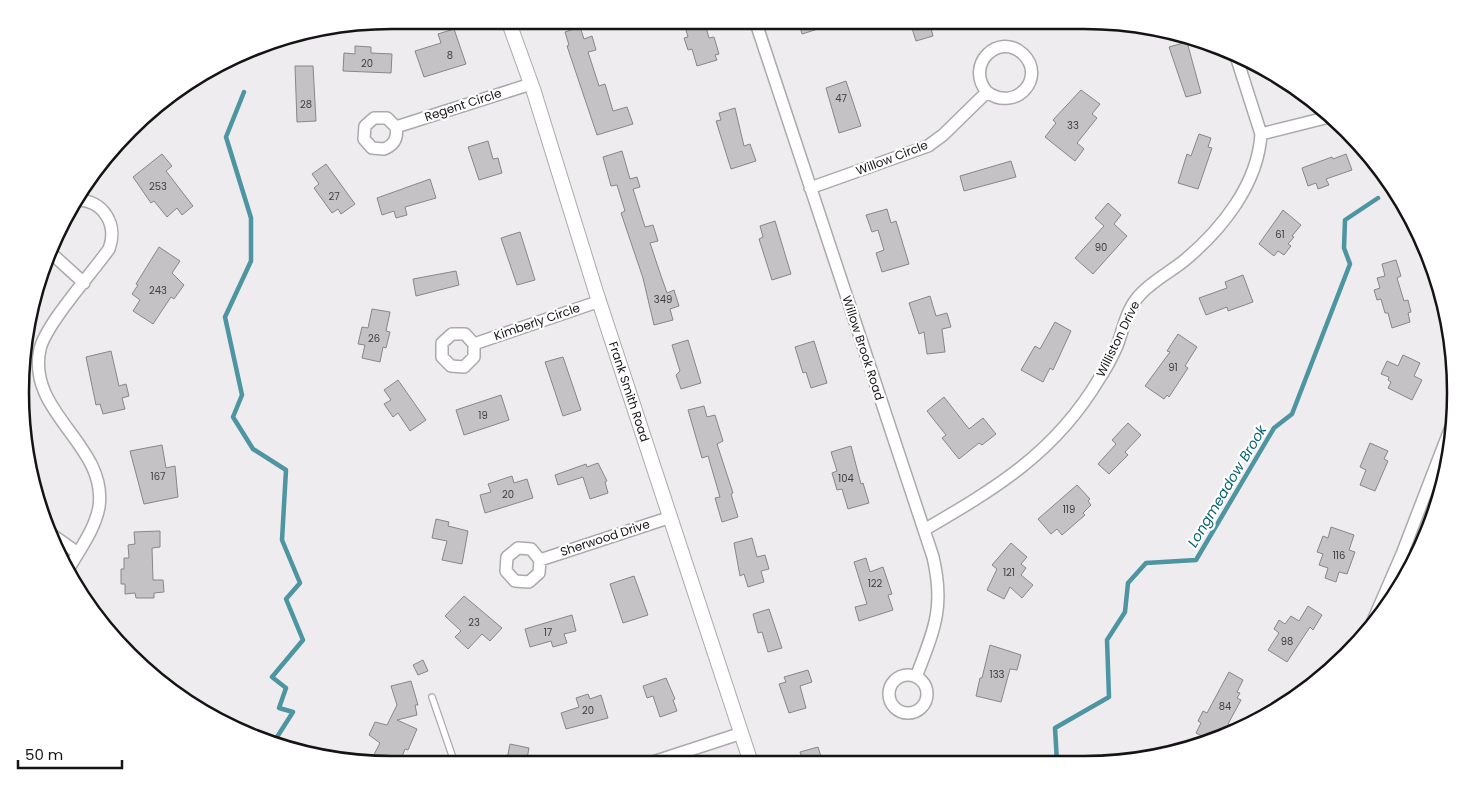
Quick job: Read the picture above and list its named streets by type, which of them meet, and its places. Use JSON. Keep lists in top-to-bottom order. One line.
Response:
{"streets":{"street":["Regent Circle","Willow Circle","Kimberly Circle","Williston Drive","Willow Brook Road","Frank Smith Road","Sherwood Drive"]},"crossings":[["Regent Circle","Frank Smith Road"],["Willow Circle","Willow Brook Road"],["Kimberly Circle","Frank Smith Road"],["Williston Drive","Willow Brook Road"],["Frank Smith Road","Sherwood Drive"]],"water":["Longmeadow Brook"],"house_numbers":["8","20","47","28","33","253","27","61","90","243","349","26","91","19","167","104","20","119","116","121","122","23","17","98","133","84","20"],"scale_bar":"50 m"}
